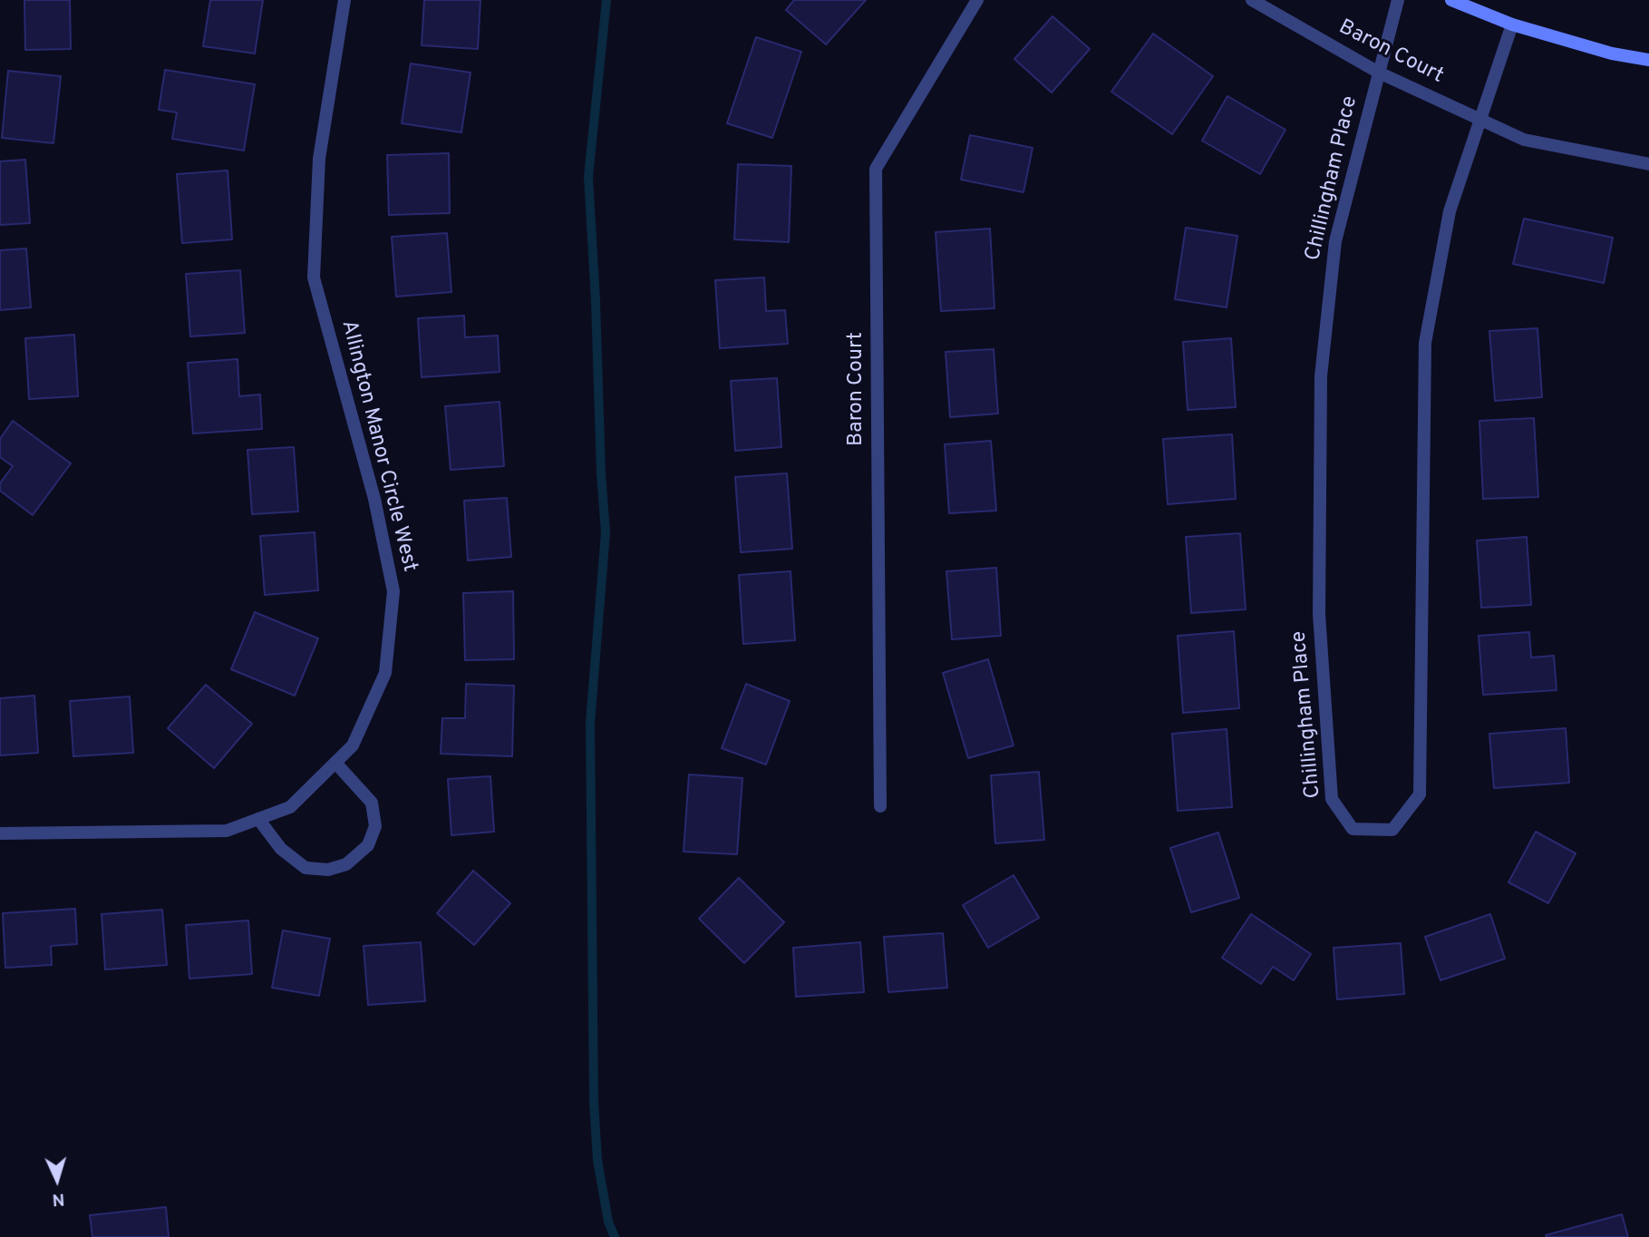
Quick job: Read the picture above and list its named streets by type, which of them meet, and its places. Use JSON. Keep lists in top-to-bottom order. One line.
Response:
{"streets":{"street":["Baron Court","Chillingham Place","Allington Manor Circle West"]},"crossings":[["Baron Court","Chillingham Place"]],"north":"bottom"}
